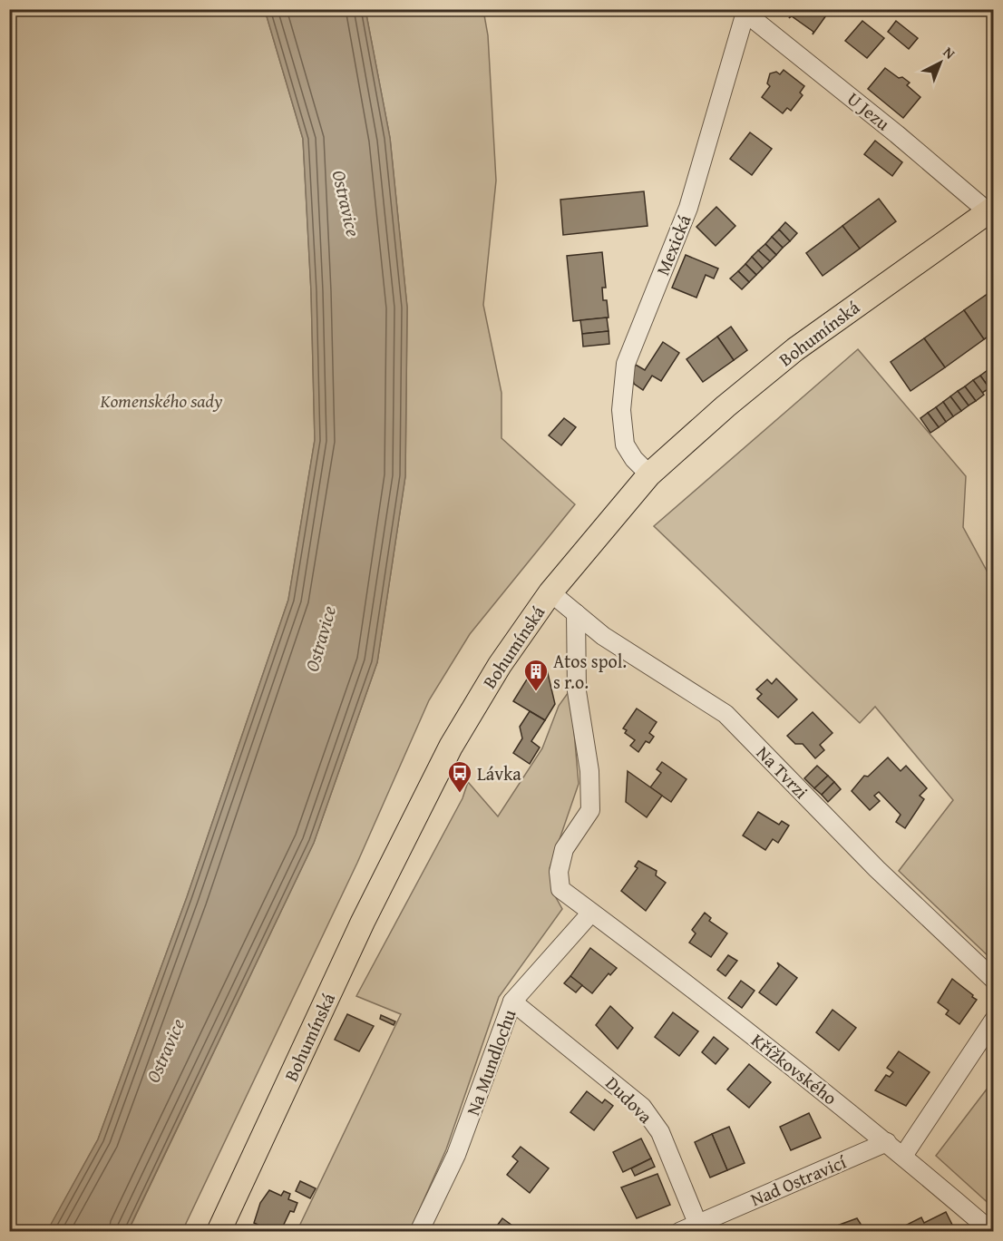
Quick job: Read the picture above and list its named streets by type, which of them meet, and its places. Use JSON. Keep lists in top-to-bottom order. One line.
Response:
{"streets":{"main road":["Bohumínská"],"street":["U Jezu","Mexická","Na Tvrzi","Na Mundlochu","Křížkovského","Dudova","Nad Ostravicí"]},"crossings":[["U Jezu","Mexická"],["U Jezu","Bohumínská"],["Mexická","Bohumínská"],["Bohumínská","Na Tvrzi"],["Na Tvrzi","Křížkovského"],["Na Mundlochu","Křížkovského"],["Na Mundlochu","Dudova"],["Křížkovského","Nad Ostravicí"],["Dudova","Nad Ostravicí"]],"water":["Ostravice"],"parks":["Komenského sady"],"places":{"building":["Atos spol. s r.o."],"bus stop":["Lávka"]},"north":"top right"}
